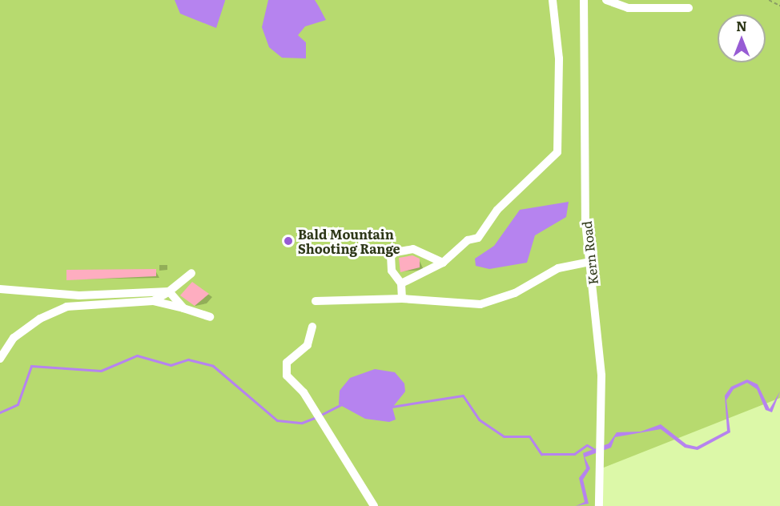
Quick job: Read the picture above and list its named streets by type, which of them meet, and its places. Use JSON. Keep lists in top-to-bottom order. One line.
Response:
{"streets":{"street":["Kern Road"]},"places":["Bald Mountain Shooting Range"],"north":"top"}
